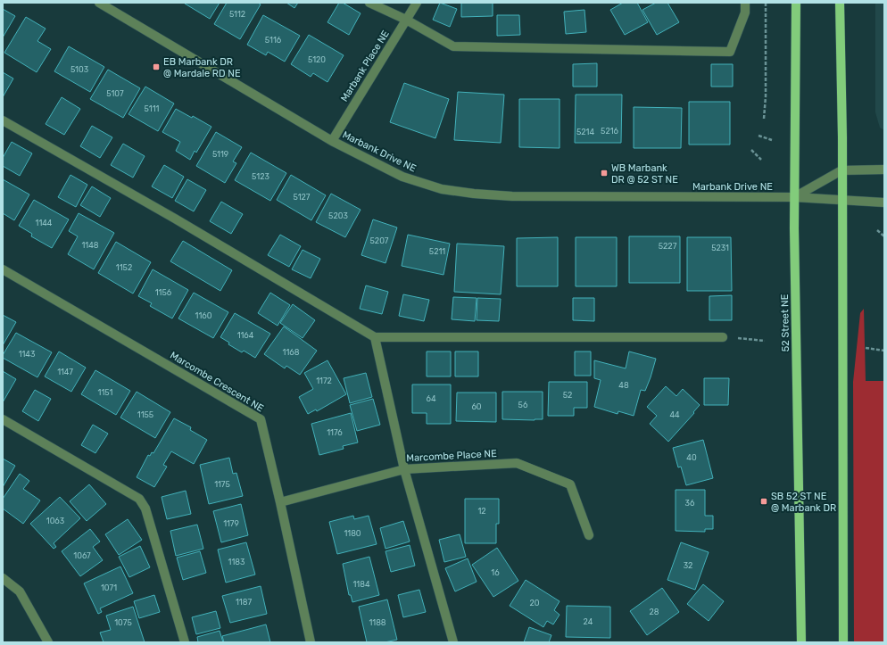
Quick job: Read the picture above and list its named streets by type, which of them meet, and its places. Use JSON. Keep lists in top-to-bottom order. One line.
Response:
{"streets":{"main road":["52 Street NE"],"street":["Marbank Place NE","Marbank Drive NE","Marcombe Crescent NE","Marcombe Place NE"]},"crossings":[["Marbank Place NE","Marbank Drive NE"],["Marbank Drive NE","52 Street NE"],["Marcombe Crescent NE","Marcombe Place NE"]],"places":{"transit":["EB Marbank DR @ Mardale RD NE","WB Marbank DR @ 52 ST NE","SB 52 ST NE @ Marbank DR"]},"house_numbers":["5112","5116","5120","5103","5107","5111","5216","5214","5119","5123","5127","5203","1144","5207","1148","5227","5231","5211","1152","1156","1160","1164","1168","1143","1147","1172","48","1151","52","64","56","60","1155","44","1176","40","1175","36","12","1063","1179","1180","1067","1183","32","16","1184","1071","1187","20","28","24","1075","1188"]}
